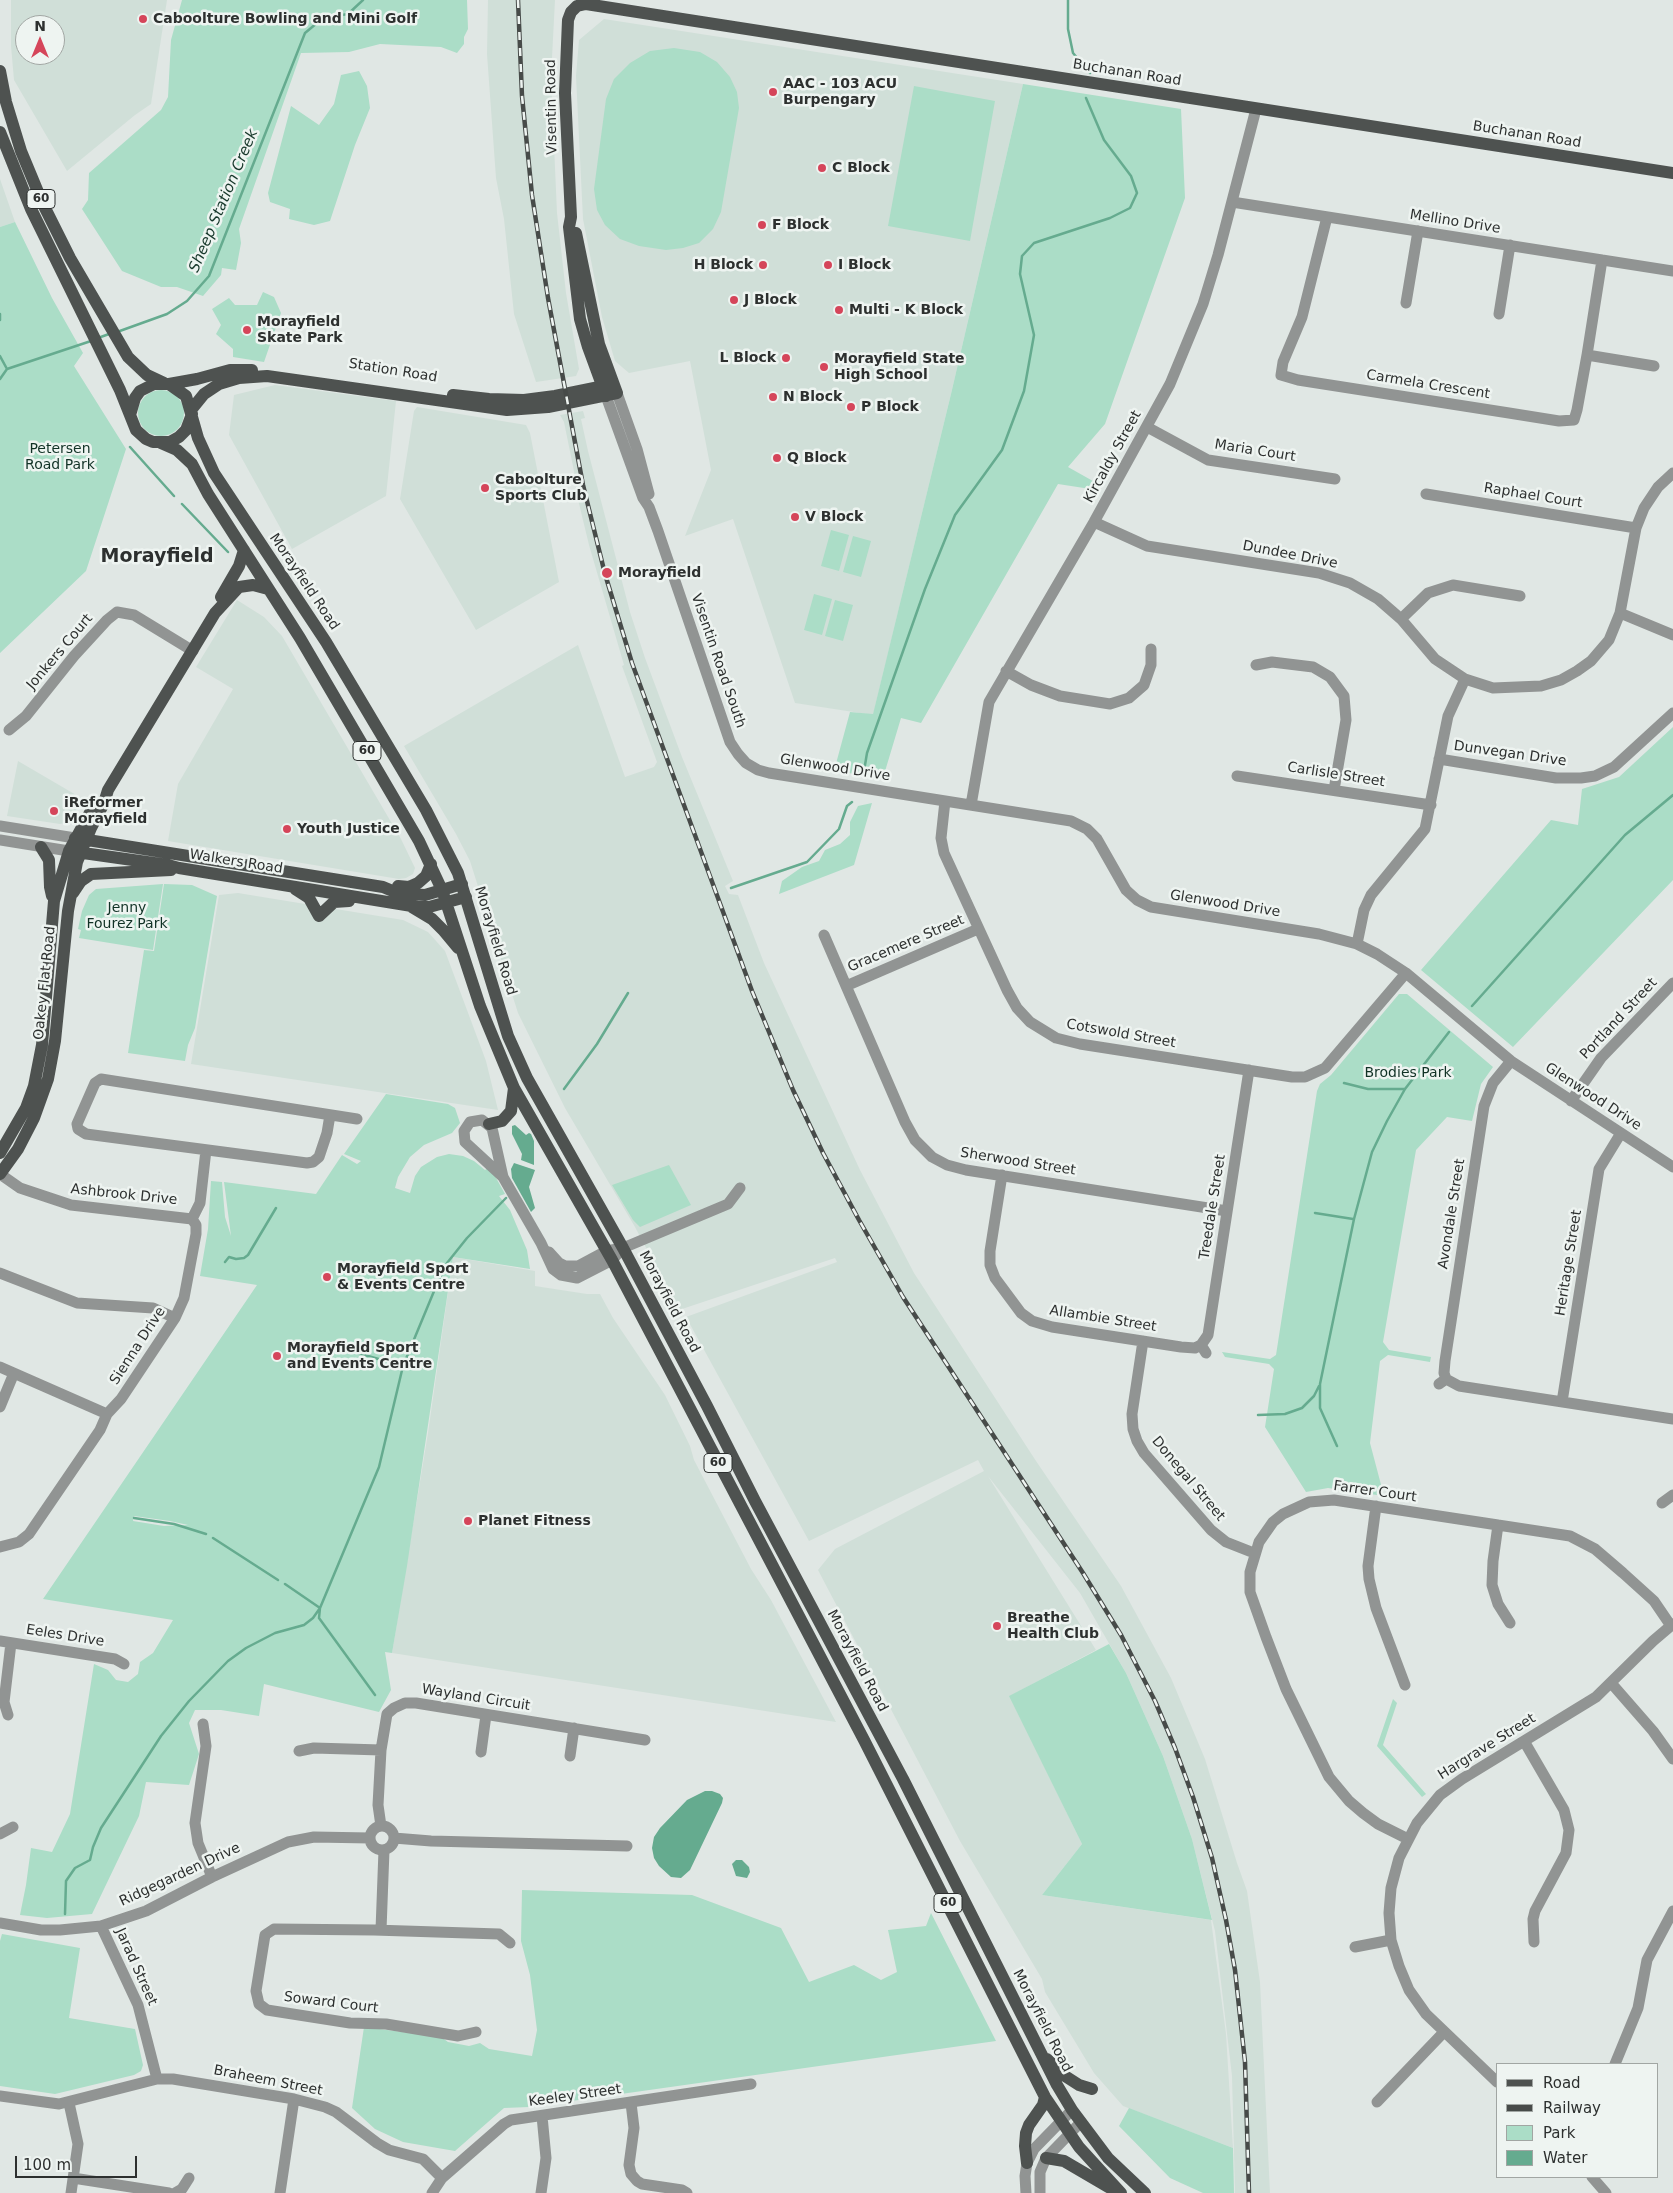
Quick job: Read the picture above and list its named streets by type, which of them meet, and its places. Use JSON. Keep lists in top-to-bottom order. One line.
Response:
{"streets":{"main road":["Buchanan Road","Visentin Road","60","Station Road","Morayfield Road","Walkers Road","Oakey Flat Road"],"street":["Mellino Drive","Carmela Crescent","Maria Court","Kircaldy Street","Raphael Court","Dundee Drive","Jonkers Court","Visentin Road South","Dunvegan Drive","Glenwood Drive","Carlisle Street","Gracemere Street","Portland Street","Cotswold Street","Sherwood Street","Ashbrook Drive","Treedale Street","Avondale Street","Heritage Street","Allambie Street","Sienna Drive","Donegal Street","Farrer Court","Eeles Drive","Wayland Circuit","Hargrave Street","Ridgegarden Drive","Jarad Street","Soward Court","Braheem Street","Keeley Street"]},"crossings":[["Buchanan Road","Visentin Road"],["Buchanan Road","Kircaldy Street"],["Visentin Road","Station Road"],["Visentin Road","Visentin Road South"],["60","Station Road"],["60","Morayfield Road"],["60","Walkers Road"],["60","Oakey Flat Road"],["Mellino Drive","Carmela Crescent"],["Mellino Drive","Kircaldy Street"],["Station Road","Morayfield Road"],["Station Road","Visentin Road South"],["Maria Court","Kircaldy Street"],["Kircaldy Street","Dundee Drive"],["Kircaldy Street","Glenwood Drive"],["Raphael Court","Dundee Drive"],["Morayfield Road","Walkers Road"],["Jonkers Court","Oakey Flat Road"],["Visentin Road South","Glenwood Drive"],["Glenwood Drive","Portland Street"],["Glenwood Drive","Cotswold Street"],["Glenwood Drive","Avondale Street"],["Glenwood Drive","Heritage Street"],["Walkers Road","Oakey Flat Road"],["Gracemere Street","Cotswold Street"],["Gracemere Street","Sherwood Street"],["Oakey Flat Road","Ashbrook Drive"],["Cotswold Street","Treedale Street"],["Sherwood Street","Treedale Street"],["Sherwood Street","Allambie Street"],["Ashbrook Drive","Sienna Drive"],["Treedale Street","Allambie Street"],["Avondale Street","Heritage Street"],["Allambie Street","Donegal Street"],["Donegal Street","Farrer Court"],["Farrer Court","Hargrave Street"],["Wayland Circuit","Ridgegarden Drive"],["Ridgegarden Drive","Jarad Street"],["Jarad Street","Braheem Street"],["Braheem Street","Keeley Street"]],"districts":["Morayfield"],"water":["Sheep Station Creek"],"parks":["Petersen Road Park","Jenny Fourez Park","Brodies Park"],"places":["Caboolture Bowling and Mini Golf","AAC - 103 ACU Burpengary","C Block","F Block","H Block","I Block","J Block","Multi - K Block","Morayfield Skate Park","L Block","Morayfield State High School","N Block","P Block","Q Block","Caboolture Sports Club","V Block","Morayfield","iReformer Morayfield","Youth Justice","Morayfield Sport & Events Centre","Morayfield Sport and Events Centre","Planet Fitness","Breathe Health Club"],"legend":["Road","Railway","Park","Water"],"scale_bar":"100 m","north":"top"}
